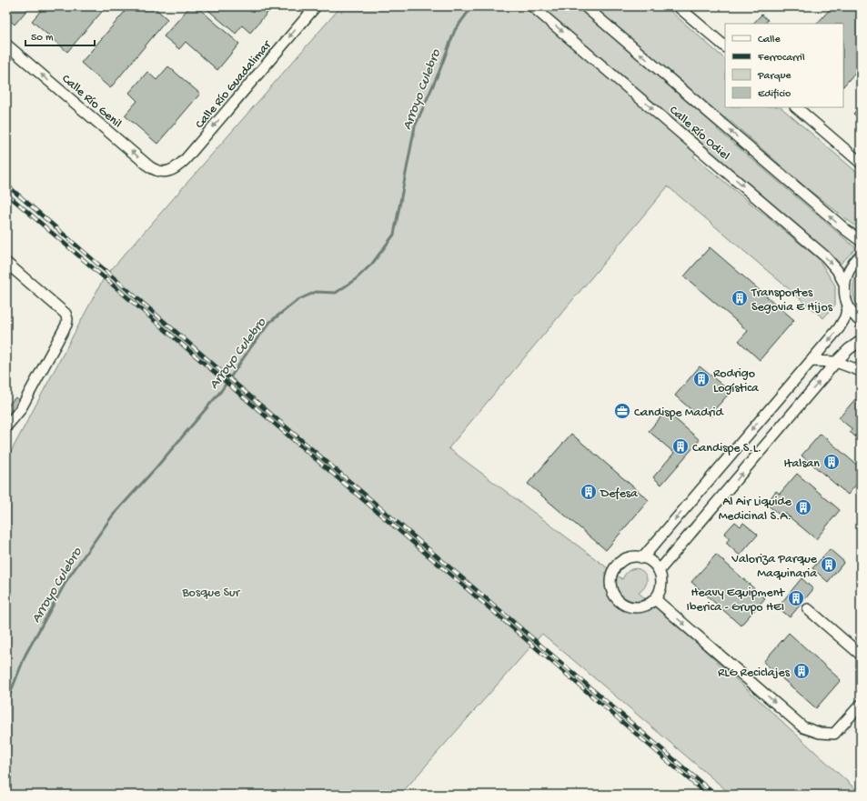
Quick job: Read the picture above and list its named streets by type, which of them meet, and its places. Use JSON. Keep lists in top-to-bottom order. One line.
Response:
{"streets":{"street":["Calle Río Guadalimar","Calle Río Genil","Calle Río Odiel"]},"crossings":[["Calle Río Guadalimar","Calle Río Genil"]],"one_way":["Calle Río Guadalimar","Calle Río Genil"],"water":["Arroyo Culebro"],"parks":["Bosque Sur"],"places":{"building":["Transportes Segovia E Hijos","Rodrigo Logística","Candispe S.L.","Italsan","Defesa","Al Air Liquide Medicinal S.A.","Valoriza Parque Maquinaria","Heavy Equipment Iberica - Grupo HEI","RLG Reciclajes"],"office":["Candispe Madrid"]},"legend":["Calle","Ferrocarril","Parque","Edificio"],"scale_bar":"50 m"}
